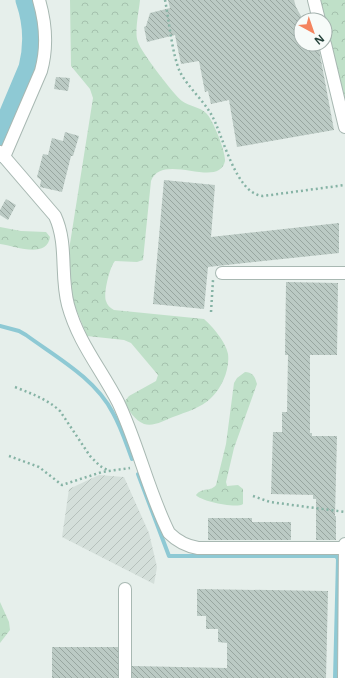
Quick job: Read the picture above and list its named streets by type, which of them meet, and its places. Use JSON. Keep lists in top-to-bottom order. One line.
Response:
{"north":"bottom right"}
